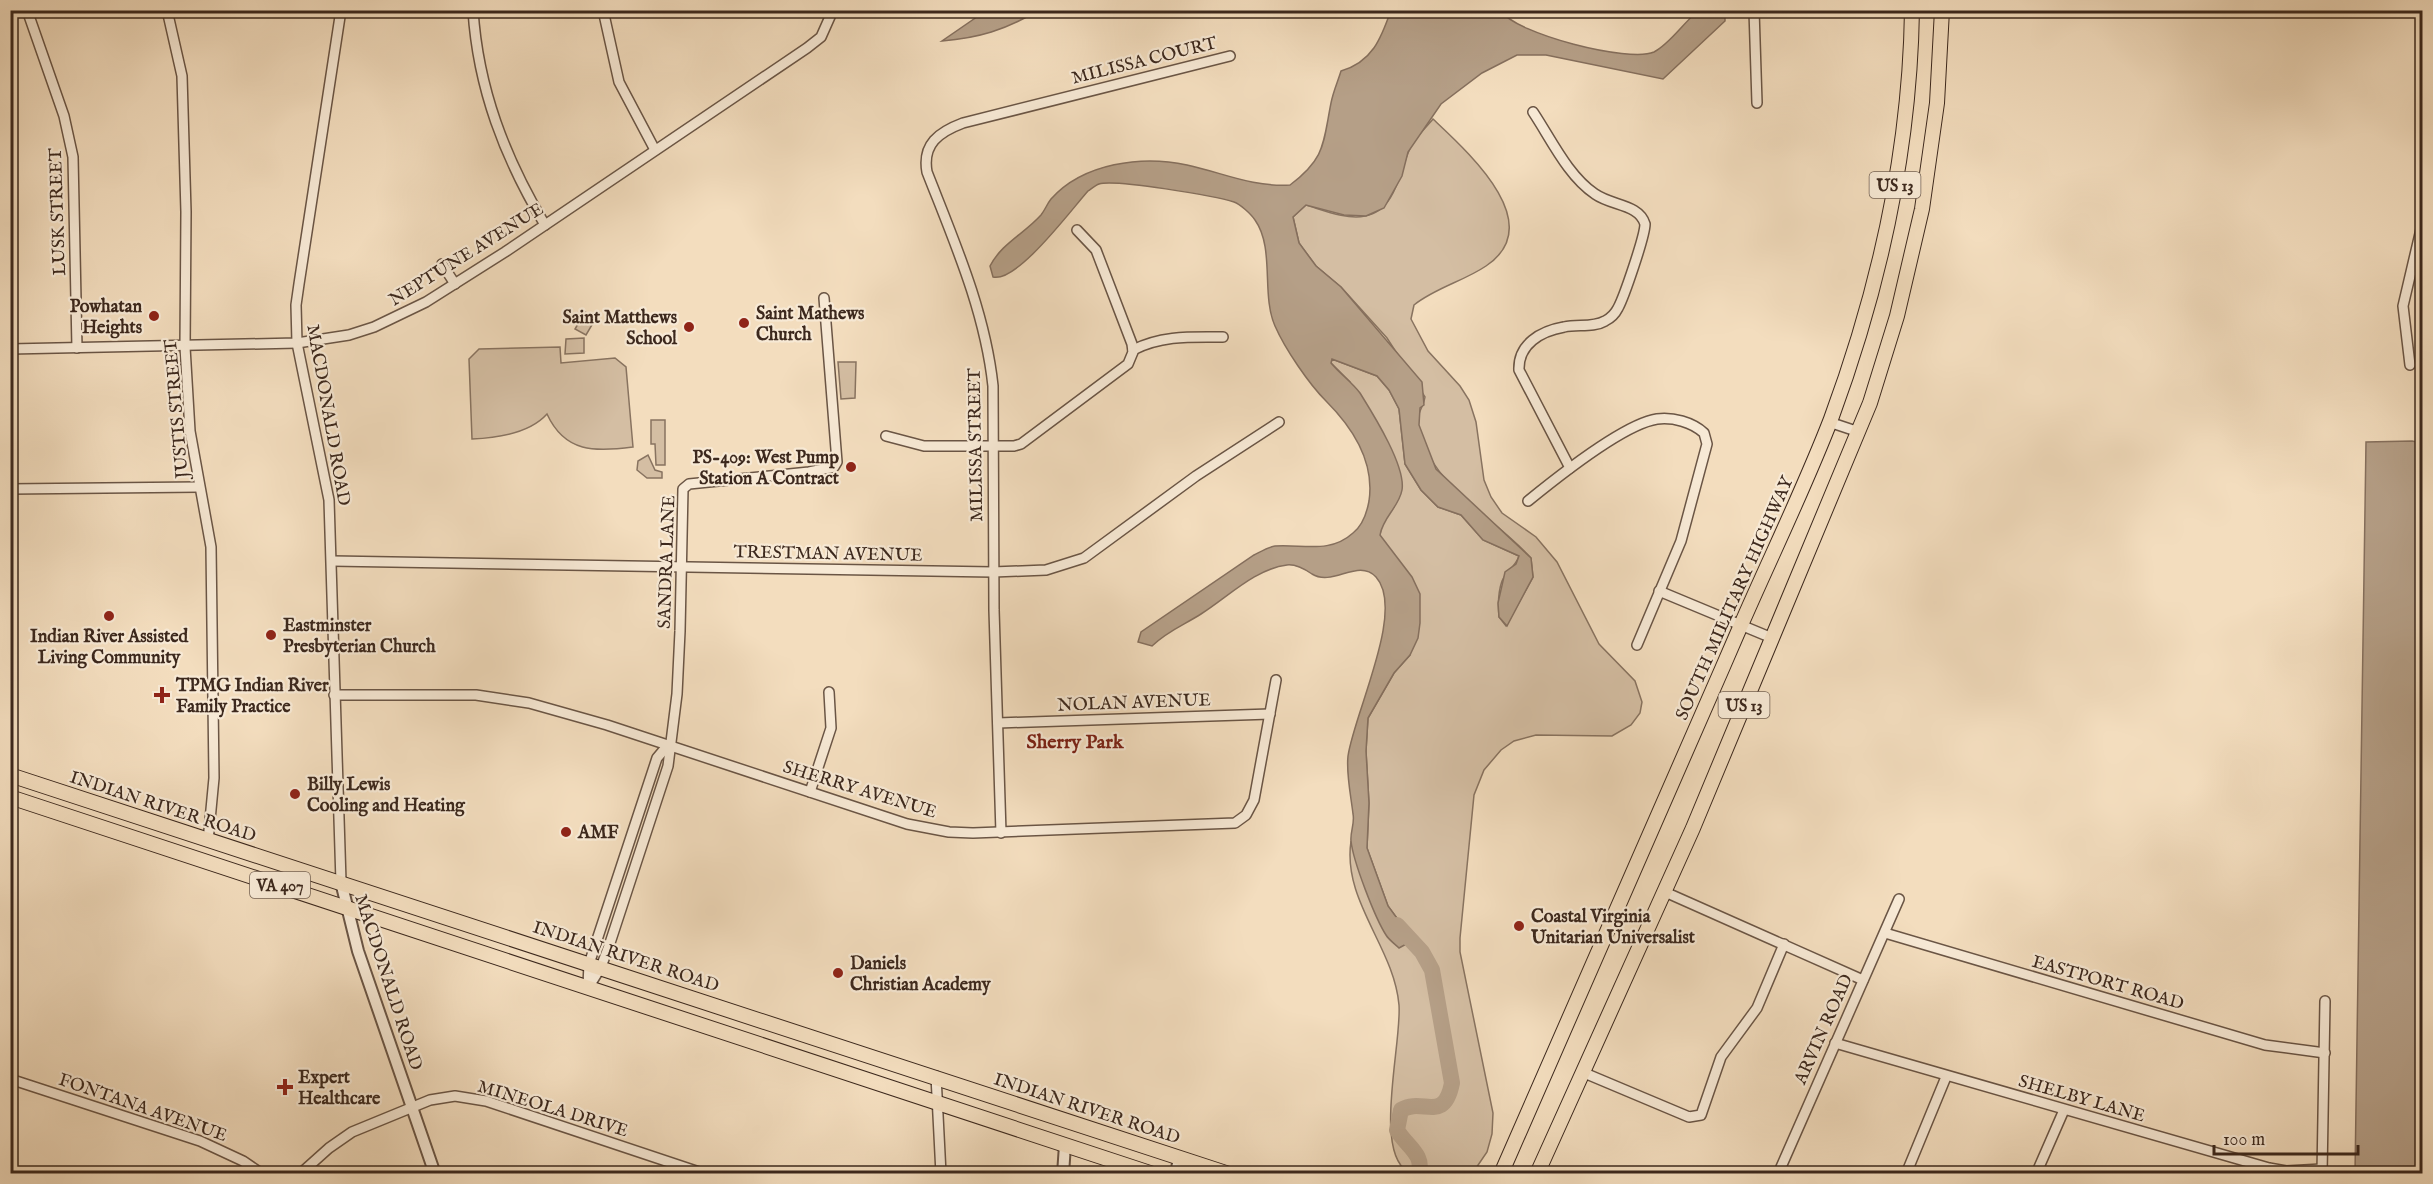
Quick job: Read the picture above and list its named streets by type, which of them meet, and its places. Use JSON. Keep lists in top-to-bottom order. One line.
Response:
{"streets":{"main road":["US 13","SOUTH MILITARY HIGHWAY","INDIAN RIVER ROAD","VA 407"],"street":["MILISSA COURT","LUSK STREET","NEPTUNE AVENUE","JUSTIS STREET","MACDONALD ROAD","MILISSA STREET","TRESTMAN AVENUE","SANDRA LANE","NOLAN AVENUE","SHERRY AVENUE","EASTPORT ROAD","ARVIN ROAD","SHELBY LANE","FONTANA AVENUE","MINEOLA DRIVE"]},"crossings":[["MILISSA COURT","MILISSA STREET"],["LUSK STREET","NEPTUNE AVENUE"],["NEPTUNE AVENUE","JUSTIS STREET"],["NEPTUNE AVENUE","MACDONALD ROAD"],["JUSTIS STREET","INDIAN RIVER ROAD"],["MACDONALD ROAD","TRESTMAN AVENUE"],["MACDONALD ROAD","SHERRY AVENUE"],["MACDONALD ROAD","INDIAN RIVER ROAD"],["MACDONALD ROAD","VA 407"],["MACDONALD ROAD","MINEOLA DRIVE"],["MILISSA STREET","TRESTMAN AVENUE"],["MILISSA STREET","NOLAN AVENUE"],["MILISSA STREET","SHERRY AVENUE"],["TRESTMAN AVENUE","SANDRA LANE"],["SANDRA LANE","SHERRY AVENUE"],["SANDRA LANE","INDIAN RIVER ROAD"],["NOLAN AVENUE","SHERRY AVENUE"],["EASTPORT ROAD","ARVIN ROAD"],["ARVIN ROAD","SHELBY LANE"]],"districts":["Sherry Park"],"places":{"other":["Powhatan Heights","Saint Mathews Church","Saint Matthews School","PS-409: West Pump Station A Contract","Indian River Assisted Living Community","Eastminster Presbyterian Church","Billy Lewis Cooling and Heating","AMF","Coastal Virginia Unitarian Universalist","Daniels Christian Academy"],"health":["TPMG Indian River Family Practice","Expert Healthcare"]},"scale_bar":"100 m"}
